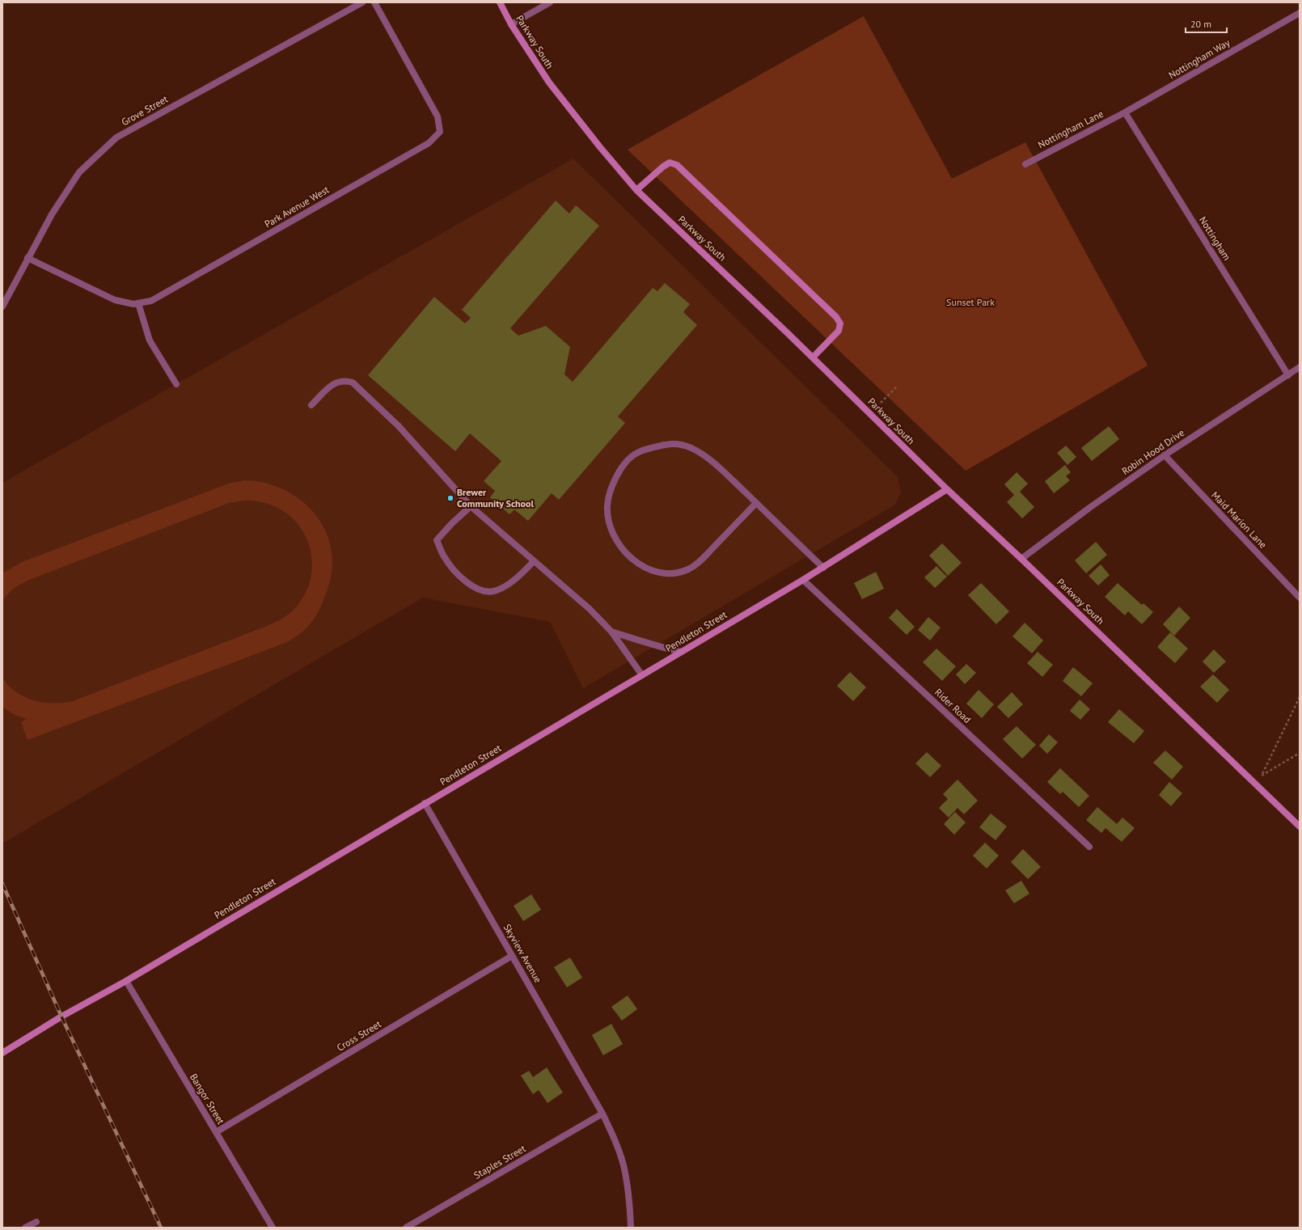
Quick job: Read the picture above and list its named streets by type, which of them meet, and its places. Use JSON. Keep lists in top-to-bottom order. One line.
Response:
{"streets":{"street":["Parkway South","Nottingham Way","Grove Street","Nottingham Lane","Park Avenue West","Nottingham","Robin Hood Drive","Maid Marion Lane","Pendleton Street","Rider Road","Skyview Avenue","Cross Street","Bangor Street","Staples Street"]},"crossings":[["Parkway South","Robin Hood Drive"],["Parkway South","Pendleton Street"],["Nottingham Way","Nottingham Lane"],["Nottingham Way","Nottingham"],["Grove Street","Park Avenue West"],["Nottingham Lane","Nottingham"],["Nottingham","Robin Hood Drive"],["Robin Hood Drive","Maid Marion Lane"],["Pendleton Street","Rider Road"],["Pendleton Street","Skyview Avenue"],["Pendleton Street","Bangor Street"],["Skyview Avenue","Cross Street"],["Skyview Avenue","Staples Street"],["Cross Street","Bangor Street"]],"parks":["Sunset Park"],"places":["Brewer Community School"],"scale_bar":"20 m"}
